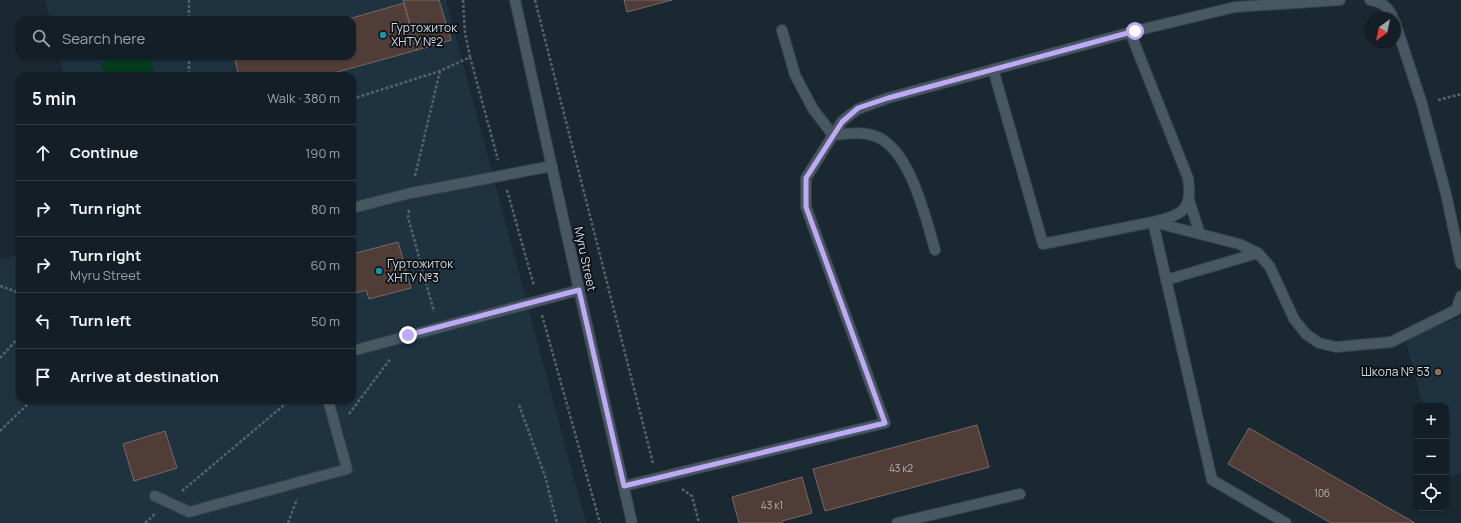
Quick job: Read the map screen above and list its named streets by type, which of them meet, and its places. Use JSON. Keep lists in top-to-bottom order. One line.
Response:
{"streets":{"street":["Myru Street"]},"places":["Гуртожиток ХНТУ №2","Гуртожиток ХНТУ №3","Школа № 53"],"house_numbers":["43 к2","10б","43 к1"],"north":"bottom left","page":{"search":"Search here","heading":["5 min","Walk · 380 m"],"list":[["Continue","190 m"],["Turn right","80 m"],["Turn right","Myru Street","60 m"],["Turn left","50 m"],"Arrive at destination"],"map_buttons":["+","−"]}}
